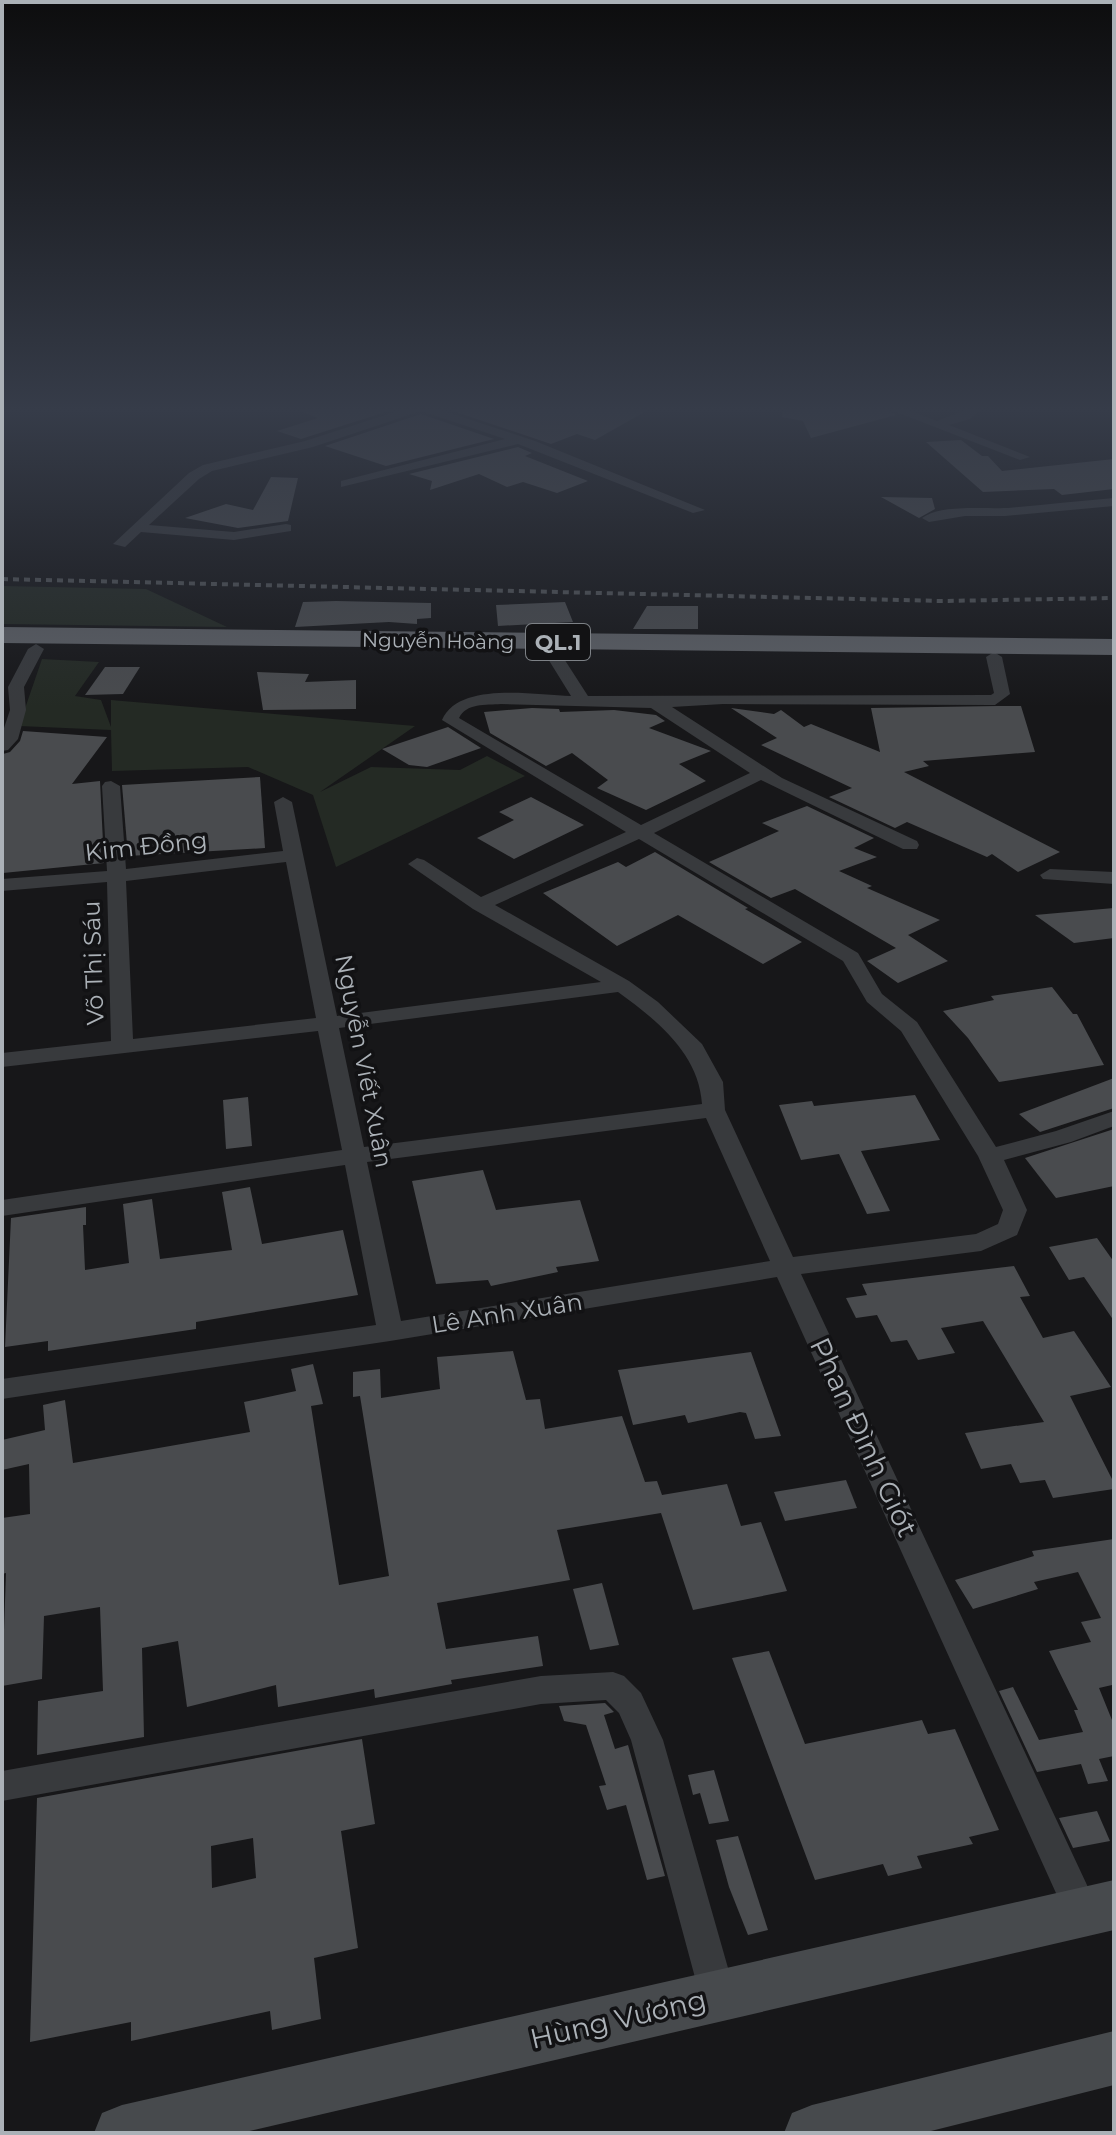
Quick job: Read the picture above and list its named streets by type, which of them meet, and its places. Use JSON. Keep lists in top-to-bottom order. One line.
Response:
{"streets":{"highway":["Nguyễn Hoàng","QL.1"],"main road":["Hùng Vương"],"street":["Kim Đồng","Võ Thị Sáu","Nguyễn Viết Xuân","Lê Anh Xuân","Phan Đình Giót"]},"crossings":[["Kim Đồng","Võ Thị Sáu"],["Kim Đồng","Nguyễn Viết Xuân"],["Nguyễn Viết Xuân","Lê Anh Xuân"],["Lê Anh Xuân","Phan Đình Giót"],["Phan Đình Giót","Hùng Vương"]]}
